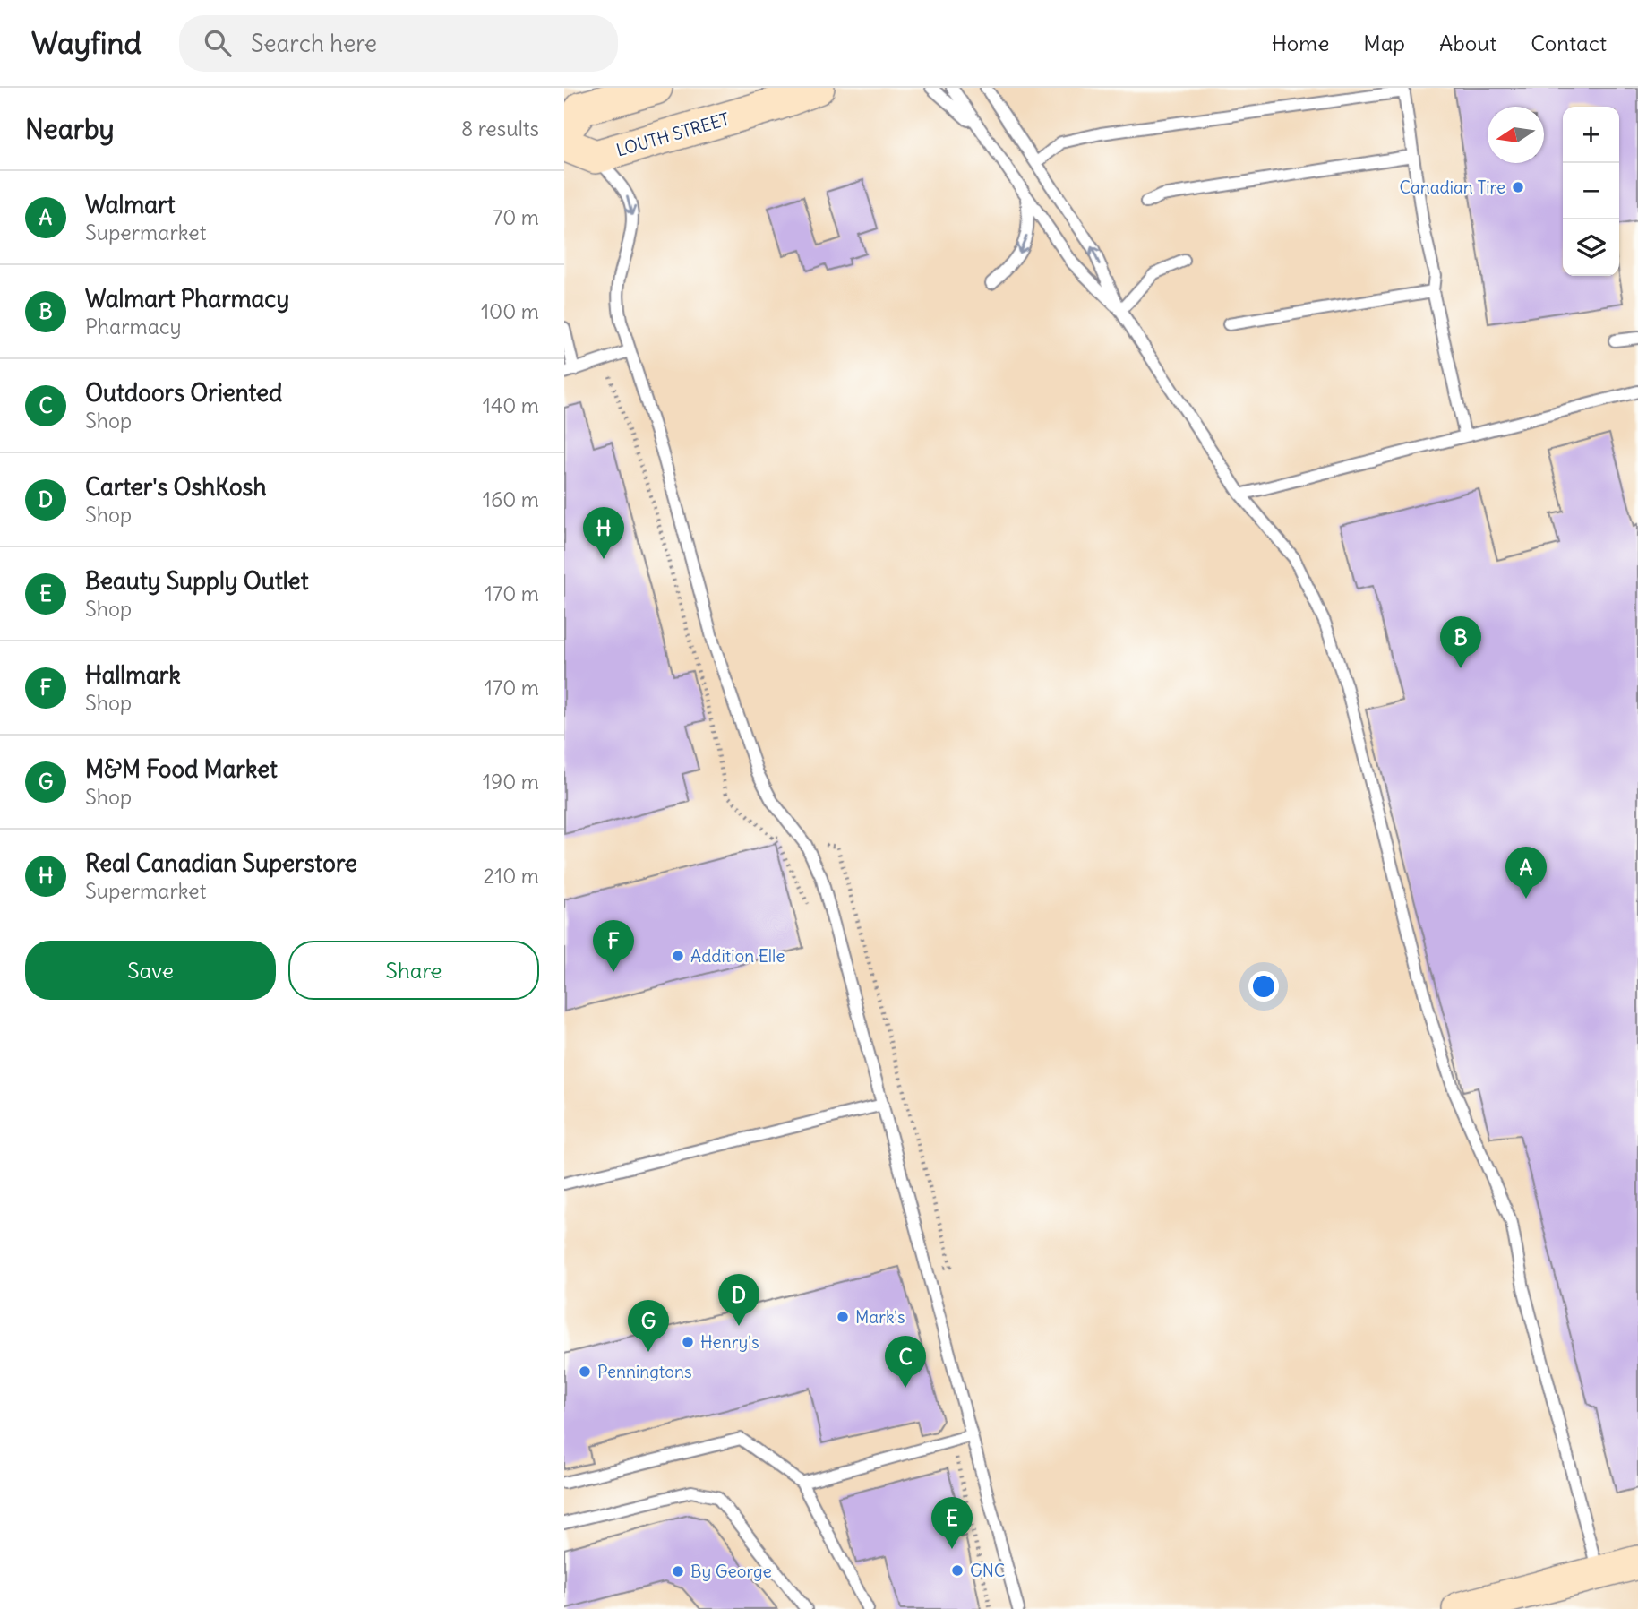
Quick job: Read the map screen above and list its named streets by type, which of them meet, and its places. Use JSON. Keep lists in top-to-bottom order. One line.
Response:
{"streets":{"main road":["LOUTH STREET"]},"places":["Canadian Tire","Addition Elle","Mark's","Henry's","Penningtons","GNC","By George"],"north":"left","page":{"header":"Wayfind","search":"Search here","nav":["Home","Map","About","Contact"],"heading":["Nearby","8 results"],"map_buttons":["+","−"],"list":[{"mark":"A","name":"Walmart","note":"Supermarket","value":"70 m"},{"mark":"B","name":"Walmart Pharmacy","note":"Pharmacy","value":"100 m"},{"mark":"C","name":"Outdoors Oriented","note":"Shop","value":"140 m"},{"mark":"D","name":"Carter's OshKosh","note":"Shop","value":"160 m"},{"mark":"E","name":"Beauty Supply Outlet","note":"Shop","value":"170 m"},{"mark":"F","name":"Hallmark","note":"Shop","value":"170 m"},{"mark":"G","name":"M&M Food Market","note":"Shop","value":"190 m"},{"mark":"H","name":"Real Canadian Superstore","note":"Supermarket","value":"210 m"}],"pins":["H","B","A","F","D","G","C","E"],"buttons":["Save","Share"]}}
